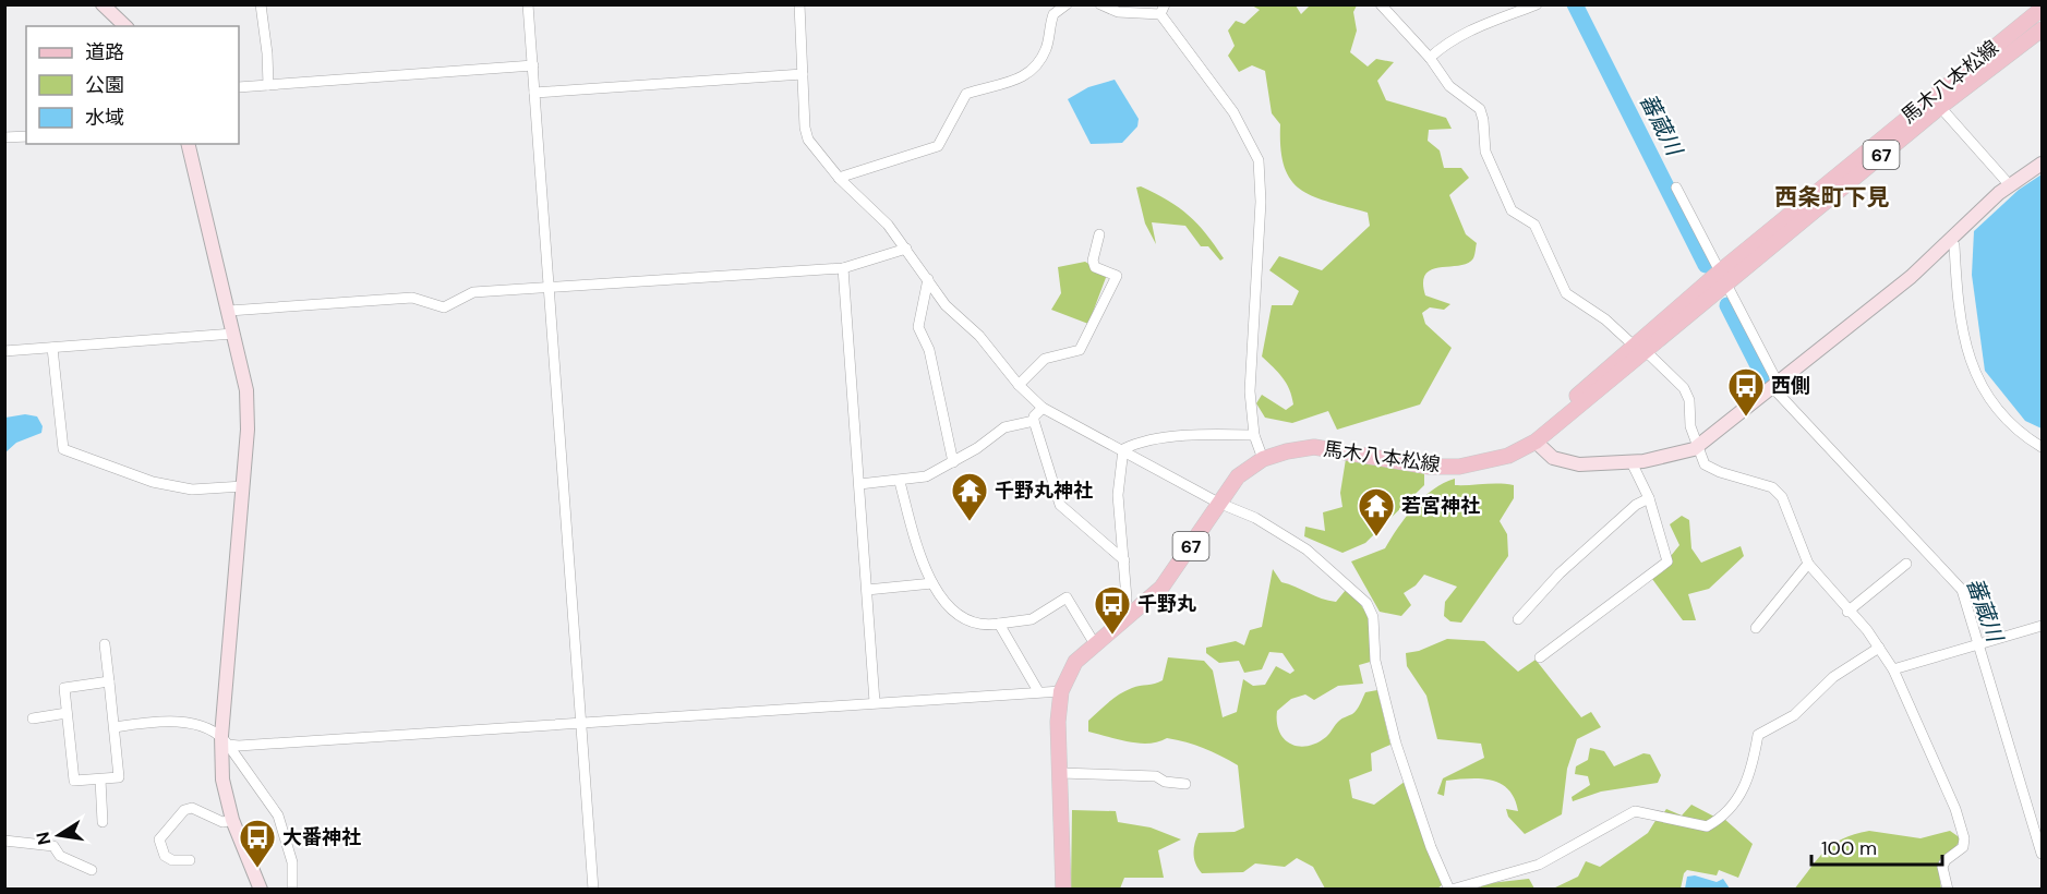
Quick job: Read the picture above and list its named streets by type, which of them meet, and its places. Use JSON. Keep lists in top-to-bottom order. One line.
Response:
{"streets":{"main road":["馬木八本松線","67"]},"districts":["西条町下見"],"water":["蕃蔵川"],"places":{"bus stop":["西側","千野丸","大番神社"],"temple":["千野丸神社","若宮神社"]},"legend":["道路","公園","水域"],"scale_bar":"100 m","north":"left"}
